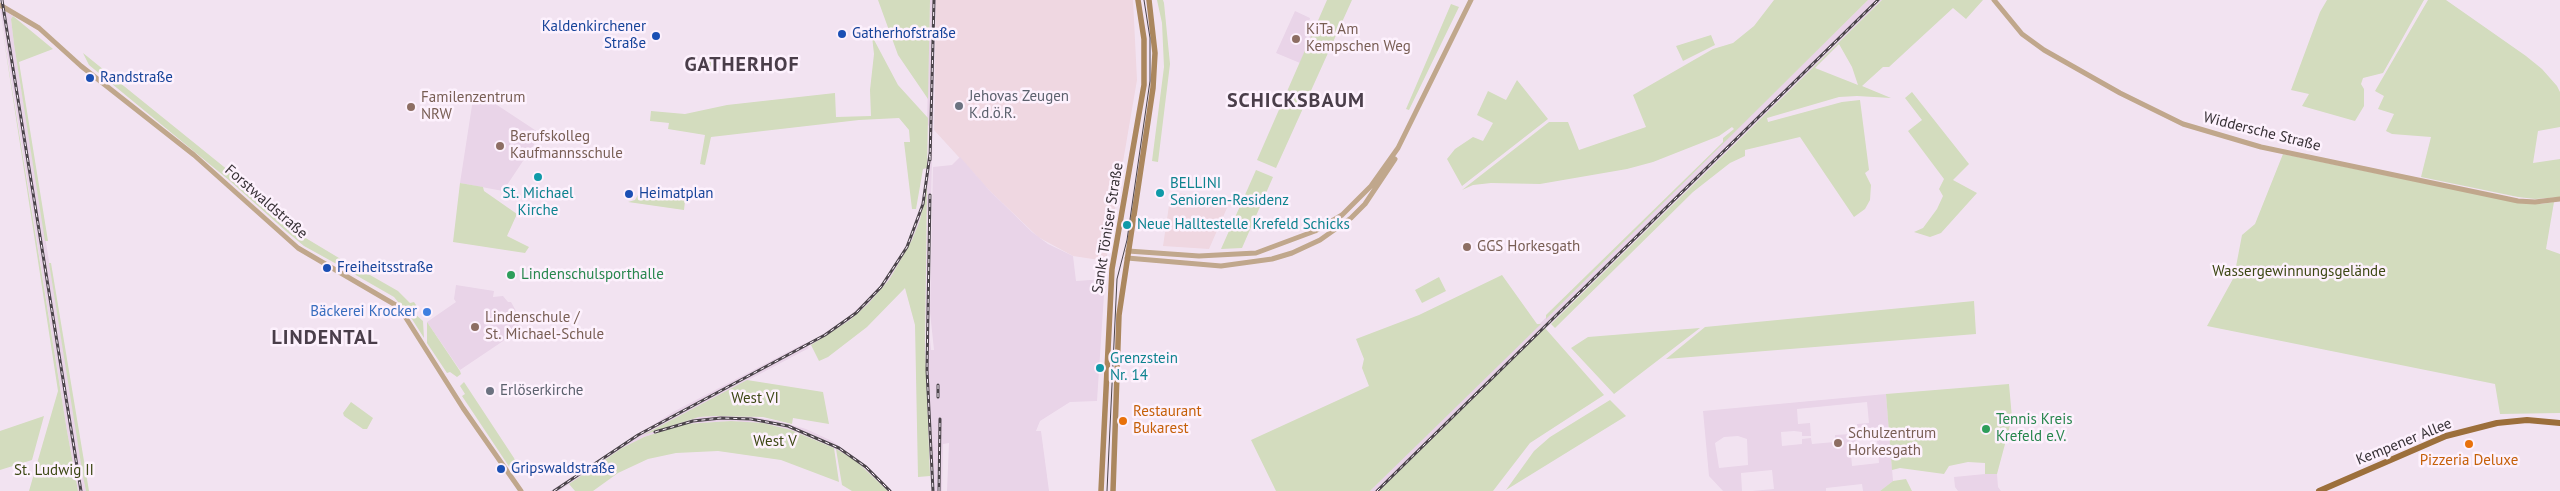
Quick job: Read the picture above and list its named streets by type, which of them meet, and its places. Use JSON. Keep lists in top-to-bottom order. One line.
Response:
{"streets":{"main road":["Sankt Töniser Straße","Kempener Allee"],"street":["Widdersche Straße","Forstwaldstraße"]},"districts":["GATHERHOF","SCHICKSBAUM","LINDENTAL"],"parks":["Wassergewinnungsgelände","West VI","West V","St. Ludwig II"],"places":["Gatherhofstraße","Kaldenkirchener Straße","KiTa Am Kempschen Weg","Randstraße","Jehovas Zeugen K.d.ö.R.","Familenzentrum NRW","Berufskolleg Kaufmannsschule","St. Michael Kirche","BELLINI Senioren-Residenz","Heimatplan","Neue Halltestelle Krefeld Schicks","GGS Horkesgath","Freiheitsstraße","Lindenschulsporthalle","Bäckerei Krocker","Lindenschule / St. Michael-Schule","Grenzstein Nr. 14","Erlöserkirche","Restaurant Bukarest","Tennis Kreis Krefeld e.V.","Schulzentrum Horkesgath","Pizzeria Deluxe","Gripswaldstraße"]}
